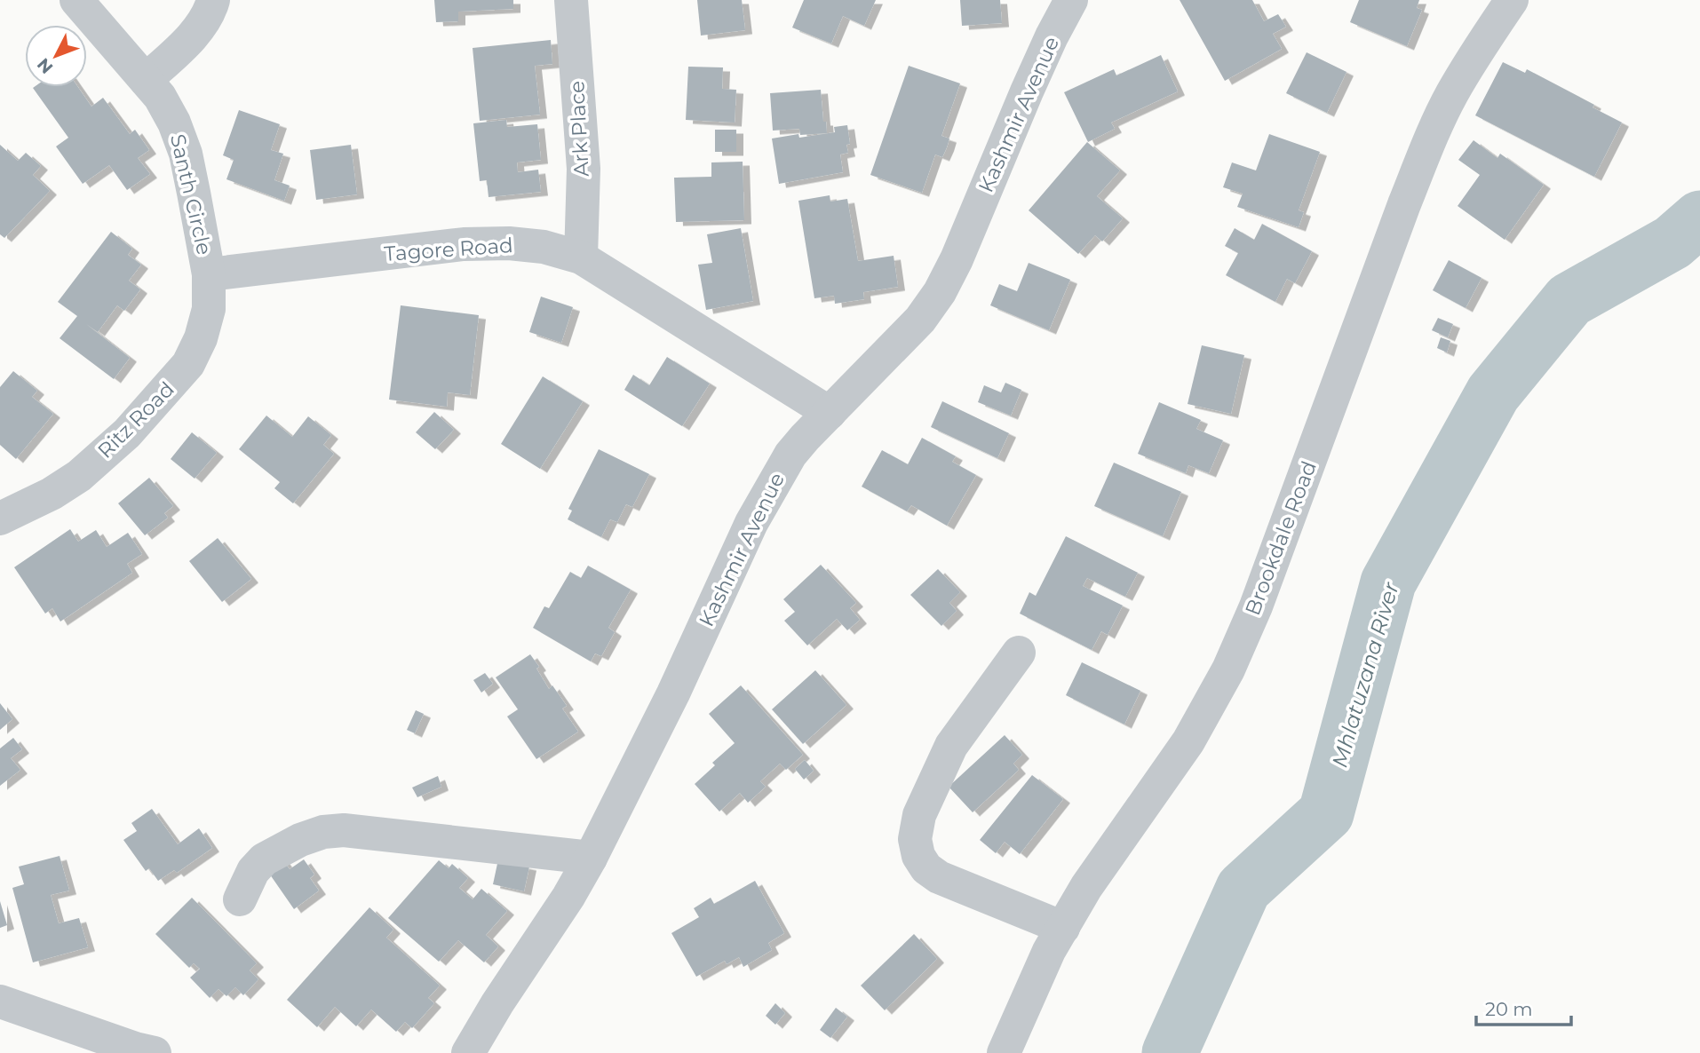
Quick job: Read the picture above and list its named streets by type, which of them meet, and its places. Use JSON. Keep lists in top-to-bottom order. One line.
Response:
{"streets":{"street":["Kashmir Avenue","Ark Place","Santh Circle","Tagore Road","Ritz Road","Brookdale Road"]},"crossings":[["Kashmir Avenue","Tagore Road"],["Ark Place","Tagore Road"],["Santh Circle","Tagore Road"],["Santh Circle","Ritz Road"],["Tagore Road","Ritz Road"]],"water":["Mhlatuzana River"],"scale_bar":"20 m","north":"bottom left"}
